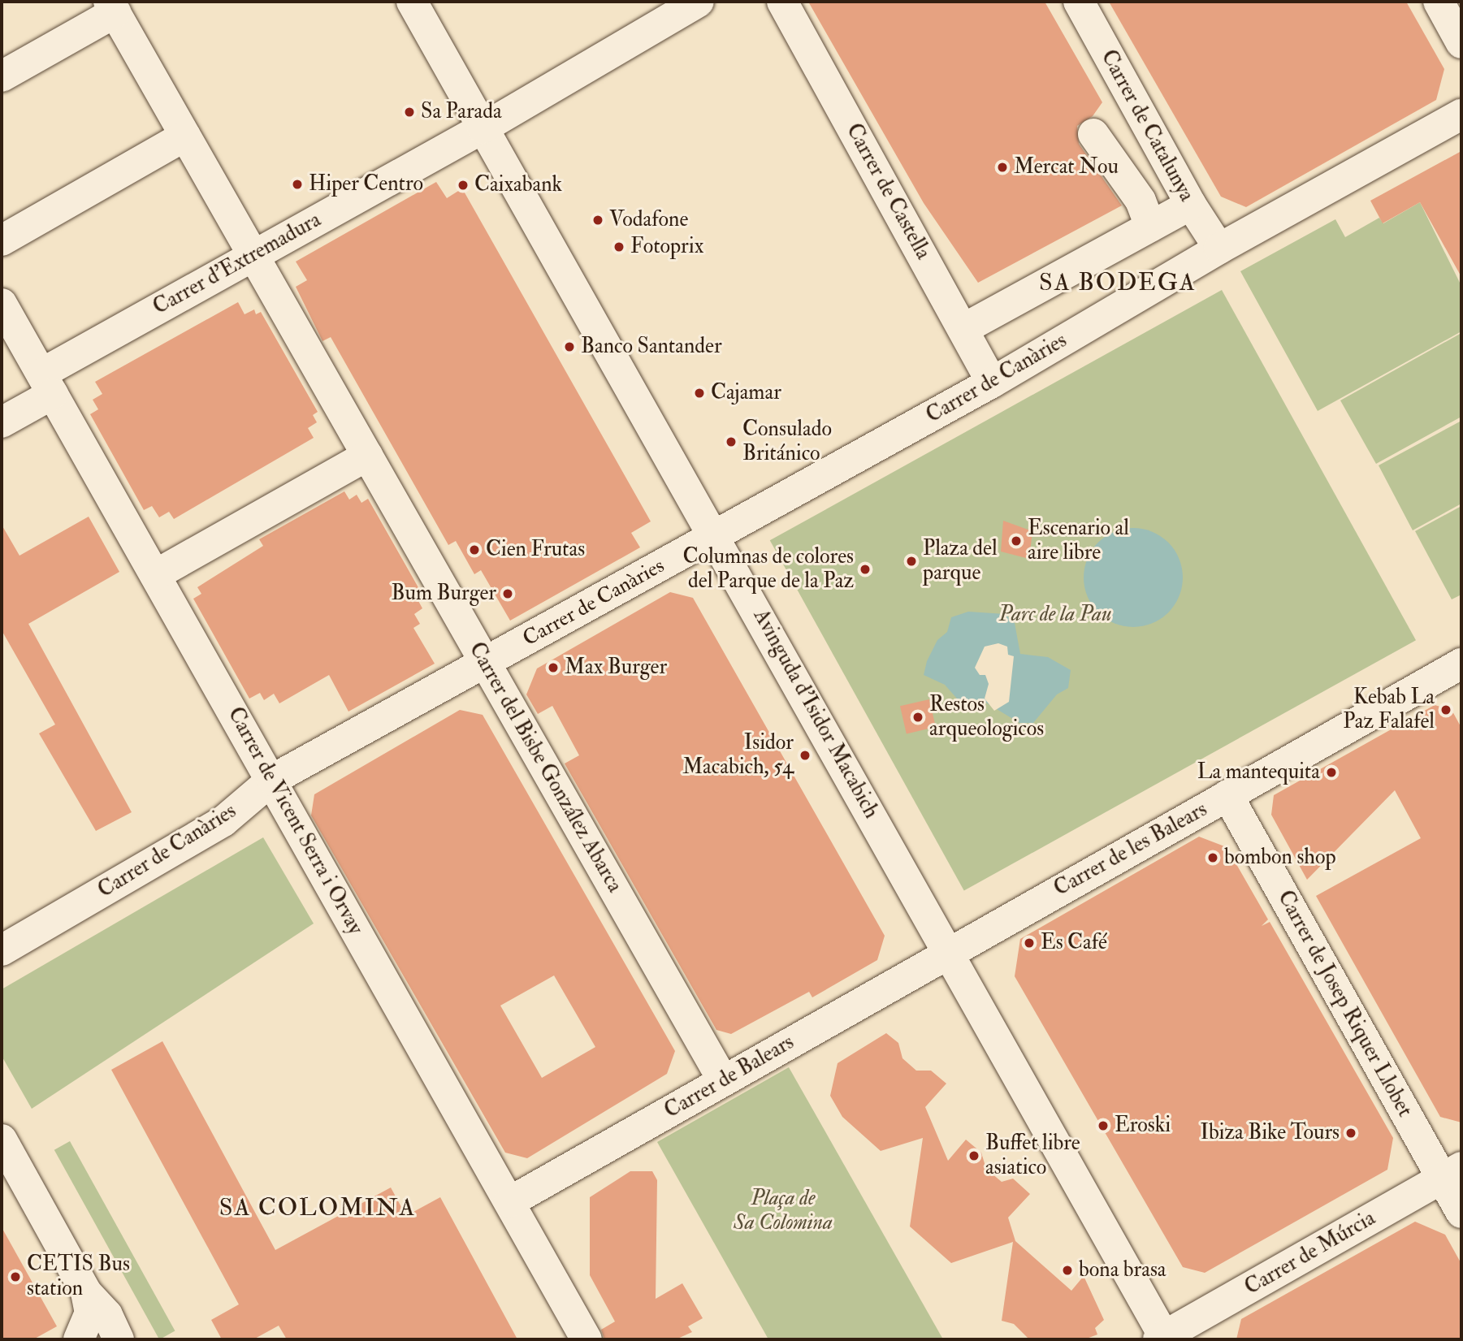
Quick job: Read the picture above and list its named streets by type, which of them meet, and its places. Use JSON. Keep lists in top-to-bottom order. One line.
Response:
{"streets":{"street":["Carrer de Catalunya","Carrer de Castella","Carrer d'Extremadura","Carrer de Canàries","Avinguda d'Isidor Macabich","Carrer del Bisbe González Abarca","Carrer de Vicent Serra i Orvay","Carrer de les Balears","Carrer de Josep Riquer Llobet","Carrer de Balears","Carrer de Múrcia"]},"crossings":[["Carrer de Catalunya","Carrer de Canàries"],["Carrer de Castella","Carrer de Canàries"],["Carrer d'Extremadura","Avinguda d'Isidor Macabich"],["Carrer d'Extremadura","Carrer del Bisbe González Abarca"],["Carrer d'Extremadura","Carrer de Vicent Serra i Orvay"],["Carrer de Canàries","Avinguda d'Isidor Macabich"],["Carrer de Canàries","Carrer del Bisbe González Abarca"],["Carrer de Canàries","Carrer de Vicent Serra i Orvay"],["Avinguda d'Isidor Macabich","Carrer de les Balears"],["Avinguda d'Isidor Macabich","Carrer de Balears"],["Avinguda d'Isidor Macabich","Carrer de Múrcia"],["Carrer del Bisbe González Abarca","Carrer de Balears"],["Carrer de Vicent Serra i Orvay","Carrer de Balears"],["Carrer de les Balears","Carrer de Josep Riquer Llobet"],["Carrer de les Balears","Carrer de Balears"],["Carrer de Josep Riquer Llobet","Carrer de Múrcia"]],"districts":["SA BODEGA","SA COLOMINA"],"parks":["Parc de la Pau","Plaça de Sa Colomina"],"places":["Sa Parada","Mercat Nou","Hiper Centro","Caixabank","Vodafone","Fotoprix","Banco Santander","Cajamar","Consulado Británico","Escenario al aire libre","Cien Frutas","Plaza del parque","Columnas de colores del Parque de la Paz","Bum Burger","Max Burger","Kebab La Paz Falafel","Restos arqueologicos","Isidor Macabich, 54","La mantequita","bombon shop","Es Café","Eroski","Ibiza Bike Tours","Buffet libre asiatico","bona brasa","CETIS Bus station"]}
